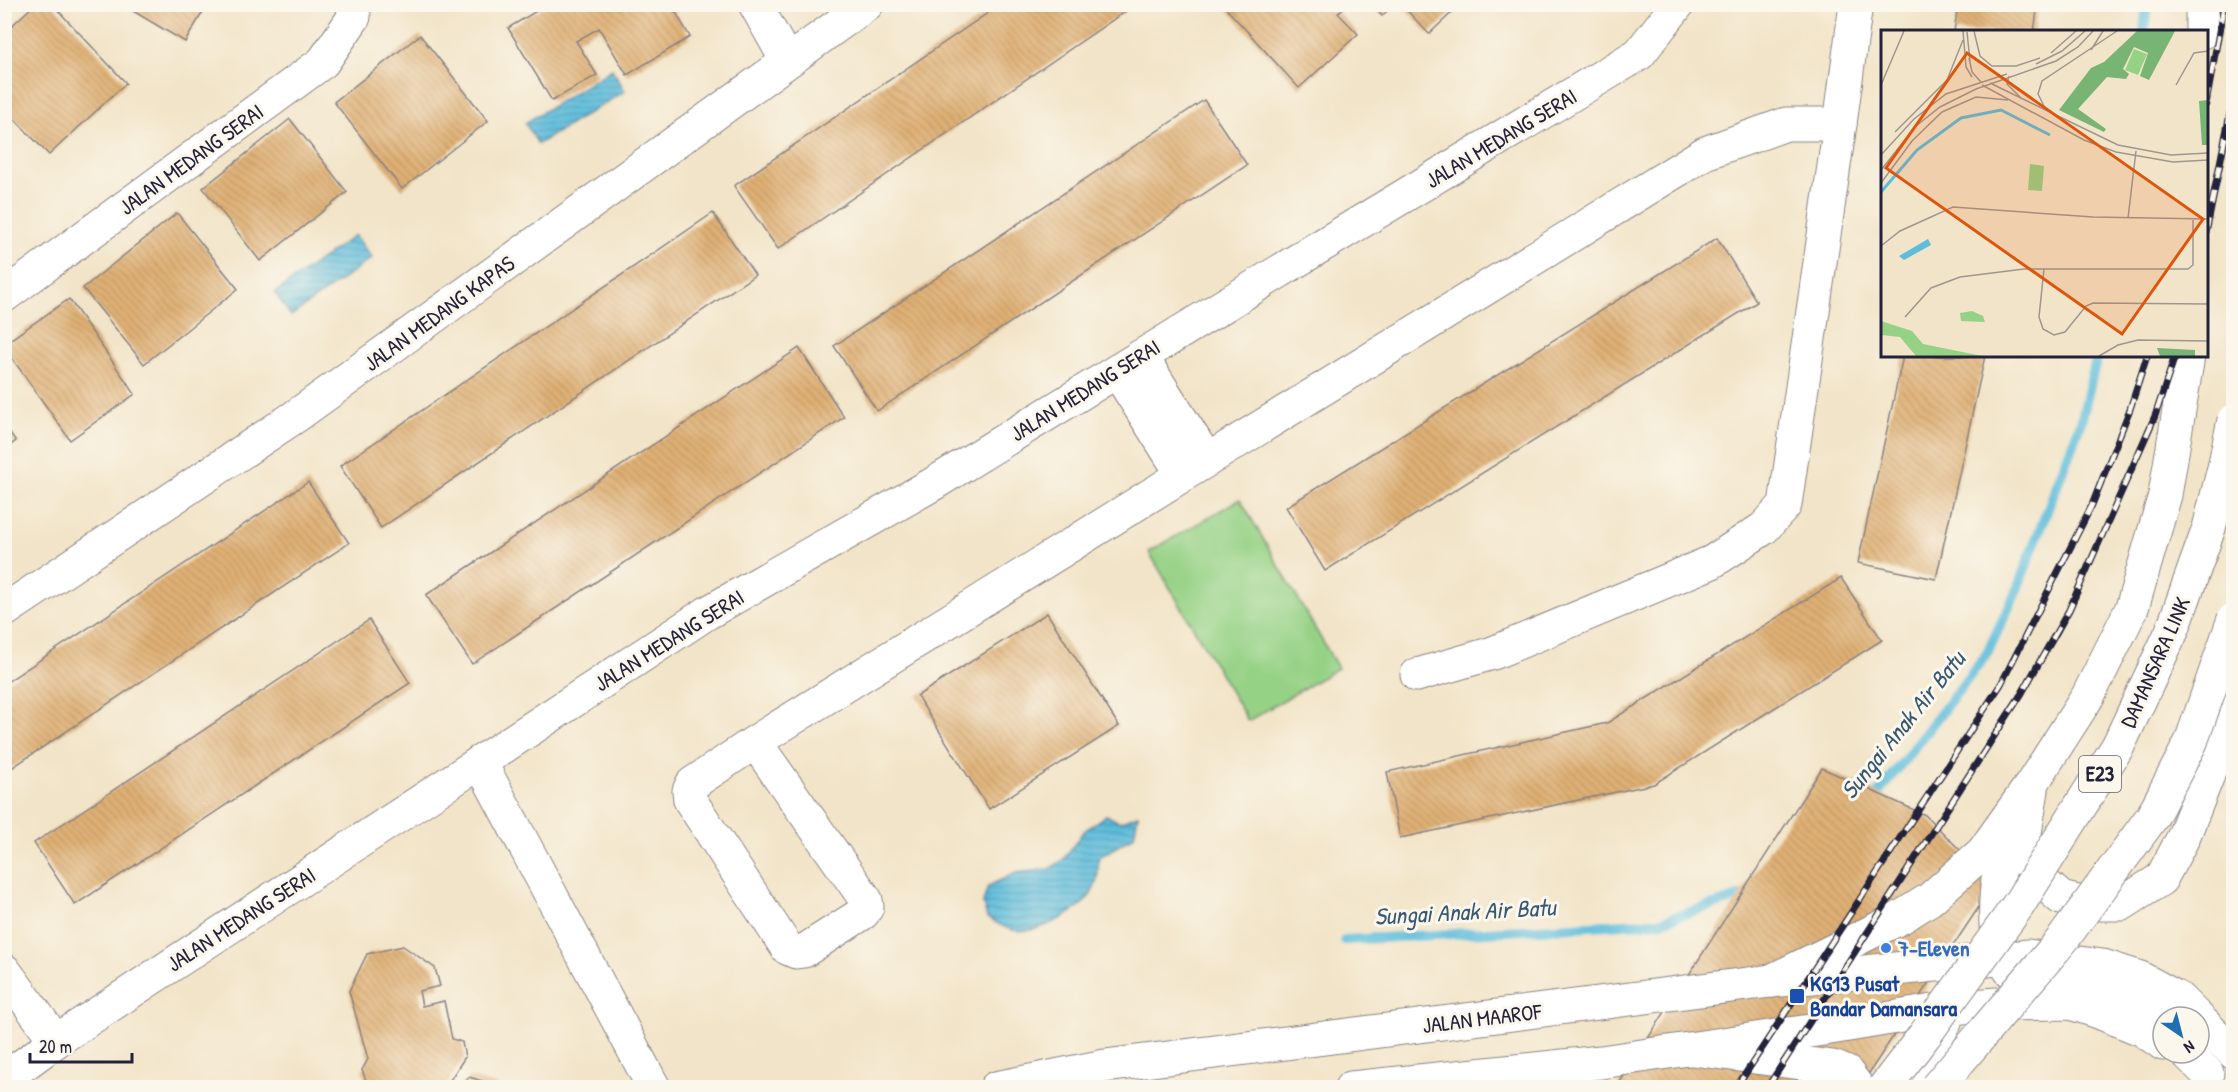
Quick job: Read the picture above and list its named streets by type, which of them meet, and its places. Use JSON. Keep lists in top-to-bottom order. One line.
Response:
{"streets":{"main road":["JALAN MEDANG SERAI","JALAN MEDANG KAPAS","DAMANSARA LINK","E23","JALAN MAAROF"]},"water":["Sungai Anak Air Batu"],"places":{"other":["7-Eleven"],"transit":["KG13 Pusat Bandar Damansara"]},"scale_bar":"20 m","north":"bottom right"}
